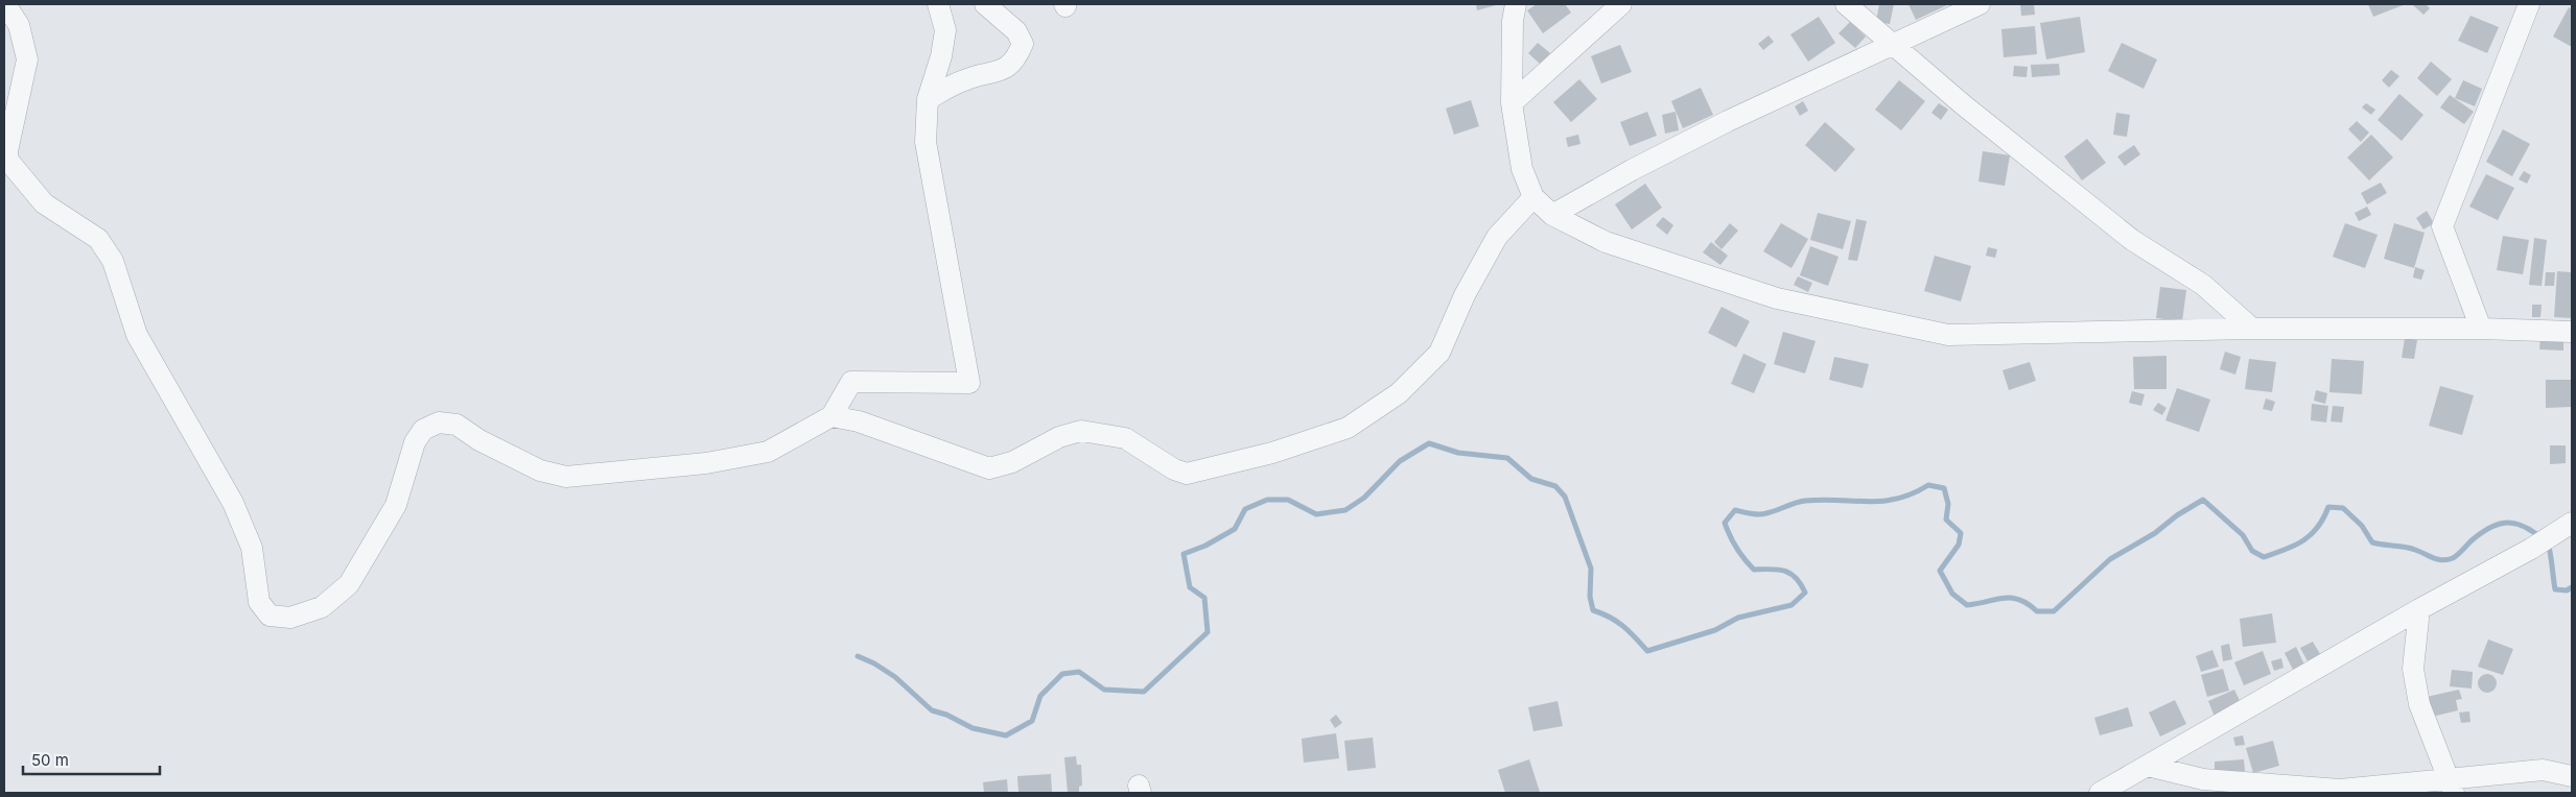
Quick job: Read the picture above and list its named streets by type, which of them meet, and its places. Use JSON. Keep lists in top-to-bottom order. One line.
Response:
{"scale_bar":"50 m"}
